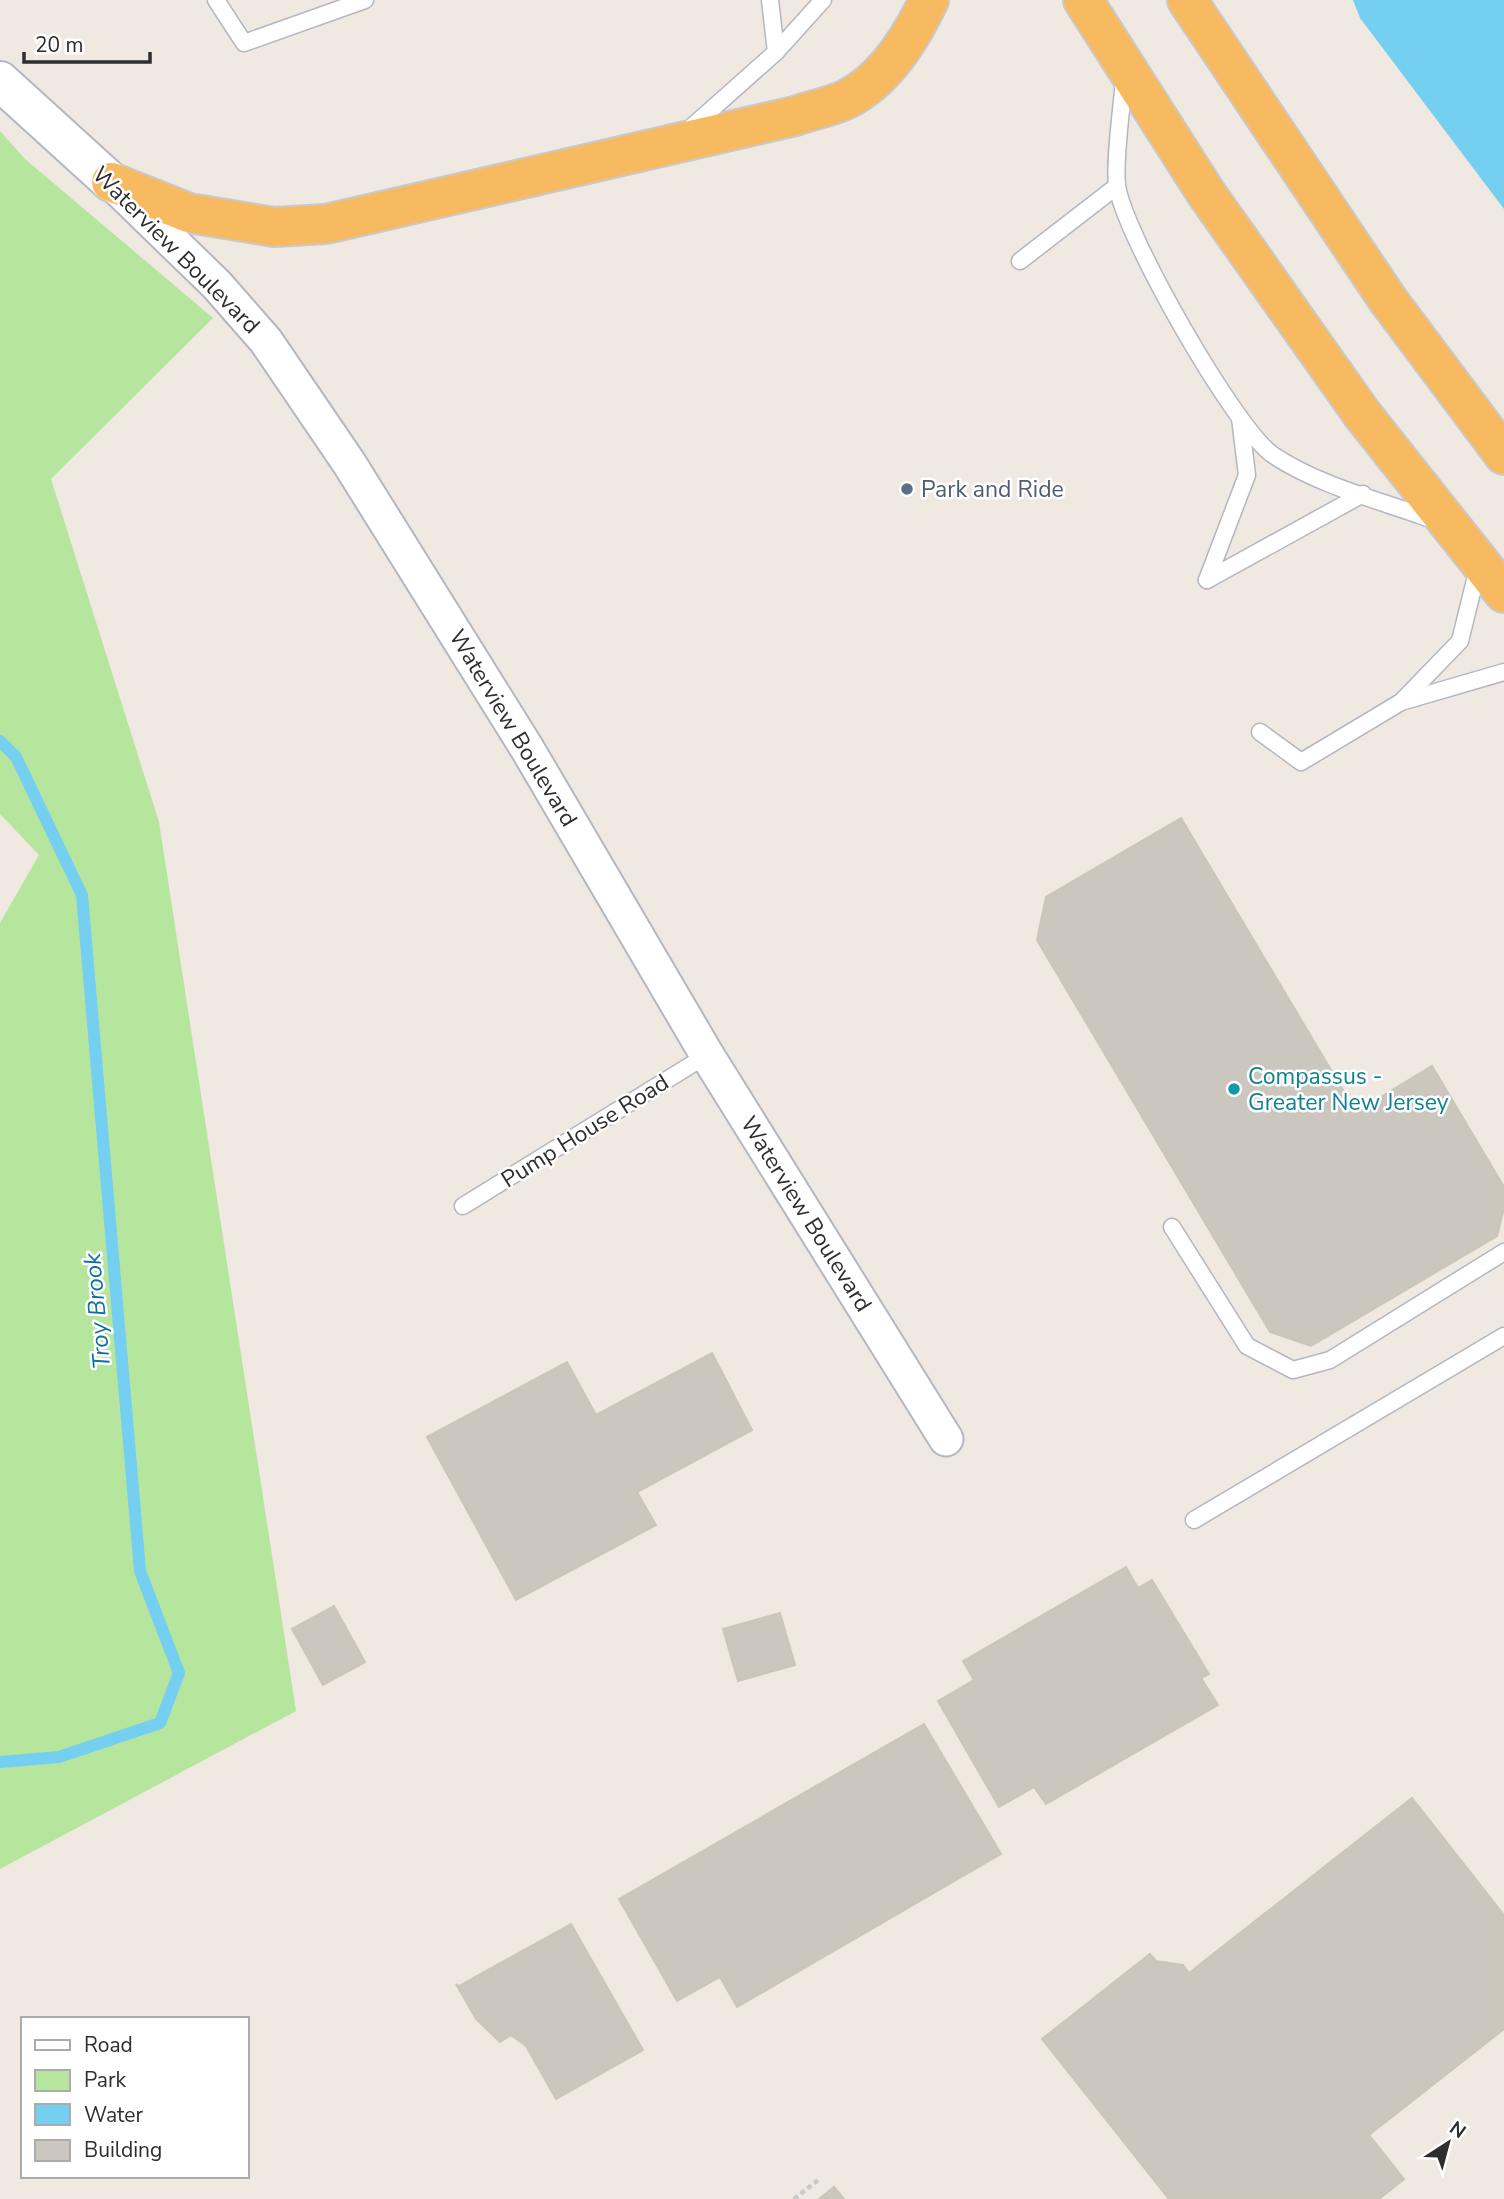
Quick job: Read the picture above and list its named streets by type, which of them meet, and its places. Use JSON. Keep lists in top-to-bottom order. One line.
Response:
{"streets":{"street":["Waterview Boulevard"],"lane":["Pump House Road"]},"crossings":[["Waterview Boulevard","Pump House Road"]],"water":["Troy Brook"],"places":["Park and Ride","Compassus - Greater New Jersey"],"legend":["Road","Park","Water","Building"],"scale_bar":"20 m","north":"top right"}
